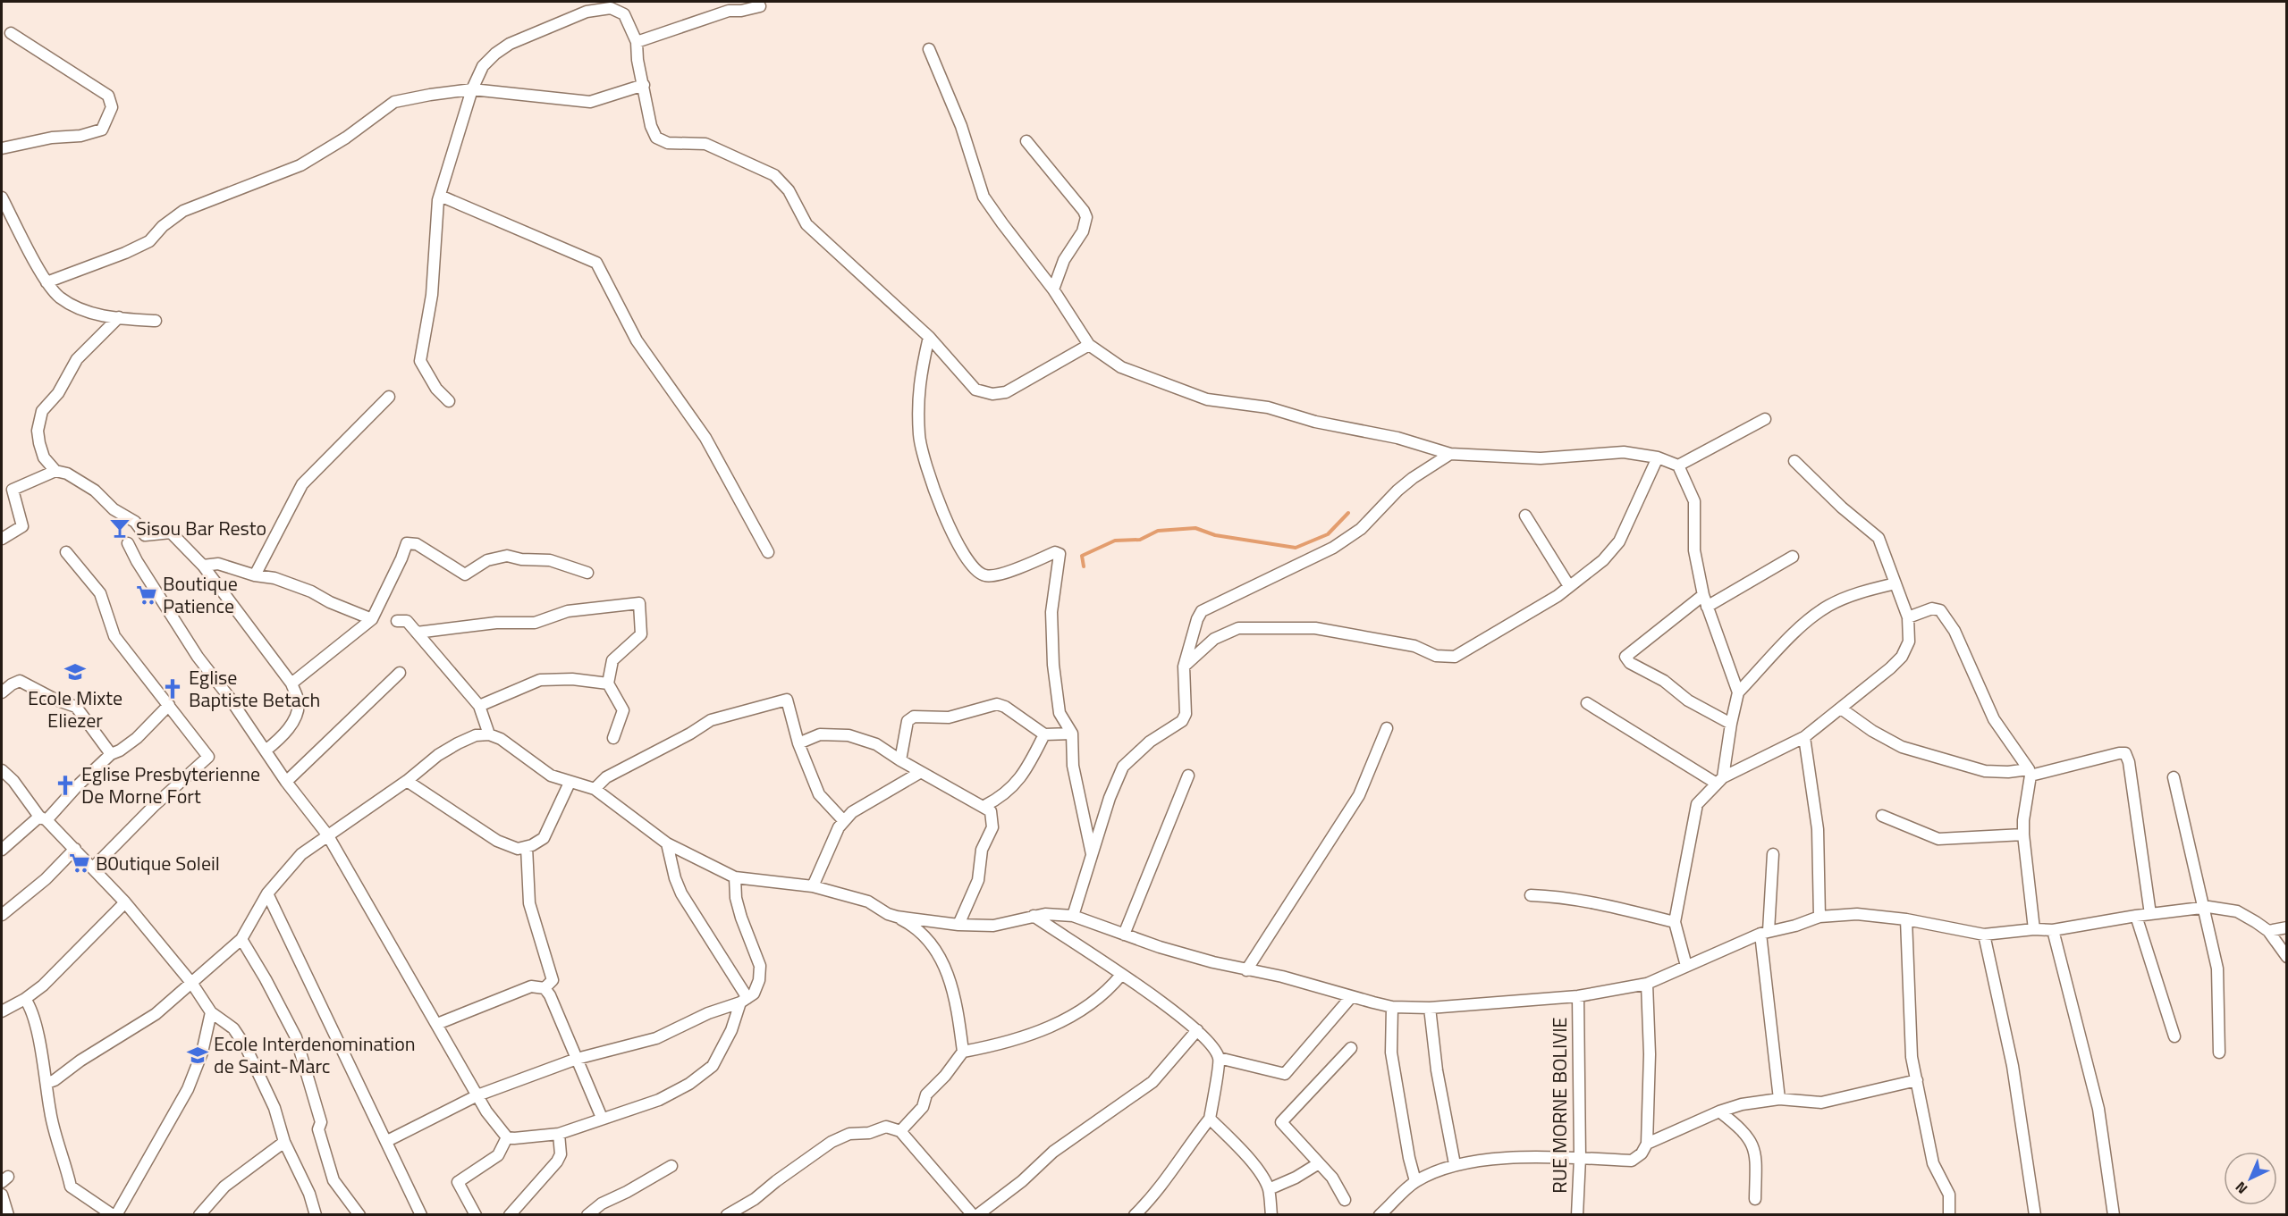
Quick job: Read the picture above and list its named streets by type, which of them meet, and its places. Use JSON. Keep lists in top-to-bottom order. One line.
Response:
{"streets":{"street":["RUE MORNE BOLIVIE"]},"places":{"bar":["Sisou Bar Resto"],"supermarket":["Boutique Patience","B0utique Soleil"],"school or university":["Ecole Mixte Eliezer","Ecole Interdenomination de Saint-Marc"],"church":["Eglise Baptiste Betach","Eglise Presbyterienne De Morne Fort"]},"north":"bottom left"}
